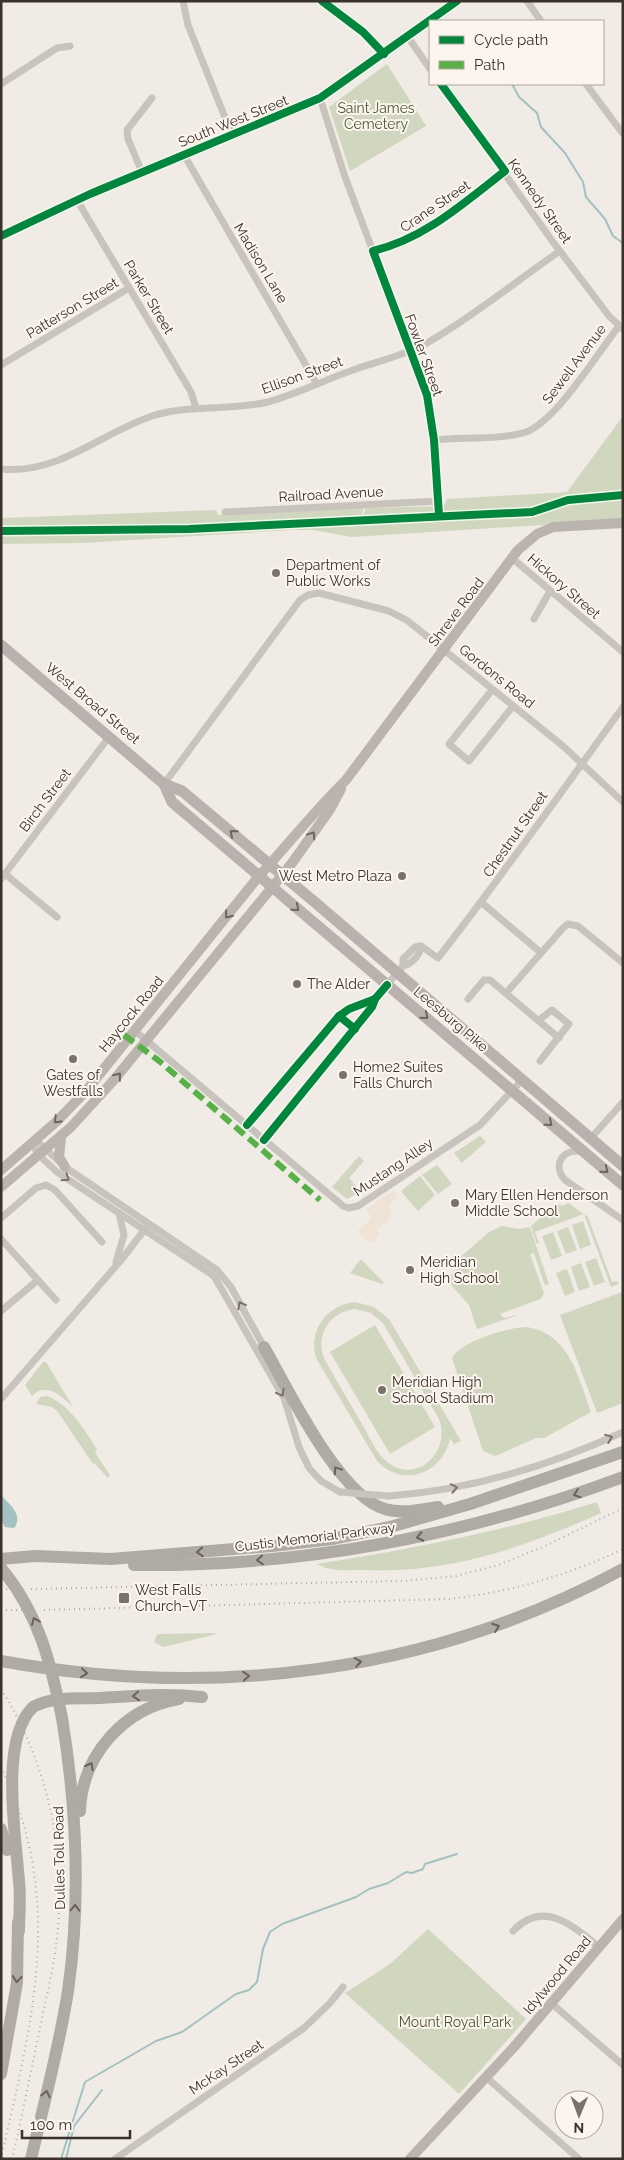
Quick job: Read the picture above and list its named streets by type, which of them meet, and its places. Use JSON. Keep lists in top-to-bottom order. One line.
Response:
{"streets":{"highway":["Custis Memorial Parkway","Dulles Toll Road"],"main road":["South West Street","Shreve Road","West Broad Street","Haycock Road","Leesburg Pike","Idylwood Road"],"street":["Kennedy Street","Crane Street","Madison Lane","Parker Street","Patterson Street","Fowler Street","Sewell Avenue","Ellison Street","Railroad Avenue","Hickory Street","Gordons Road","Birch Street","Chestnut Street","Mustang Alley","McKay Street"]},"crossings":[["South West Street","Madison Lane"],["South West Street","Parker Street"],["South West Street","Fowler Street"],["Kennedy Street","Crane Street"],["Kennedy Street","Sewell Avenue"],["Kennedy Street","Ellison Street"],["Crane Street","Fowler Street"],["Madison Lane","Ellison Street"],["Parker Street","Patterson Street"],["Parker Street","Ellison Street"],["Fowler Street","Sewell Avenue"],["Fowler Street","Ellison Street"],["Fowler Street","Railroad Avenue"],["Hickory Street","Shreve Road"],["Shreve Road","Gordons Road"],["Shreve Road","West Broad Street"],["Shreve Road","Haycock Road"],["Shreve Road","Leesburg Pike"],["Gordons Road","West Broad Street"],["Gordons Road","Chestnut Street"],["West Broad Street","Birch Street"],["West Broad Street","Haycock Road"],["West Broad Street","Leesburg Pike"],["Chestnut Street","Leesburg Pike"],["Haycock Road","Leesburg Pike"],["Haycock Road","Mustang Alley"],["Leesburg Pike","Mustang Alley"]],"parks":["Saint James Cemetery","Mount Royal Park"],"places":{"other":["Department of Public Works","West Metro Plaza","The Alder","Gates of Westfalls","Home2 Suites Falls Church","Mary Ellen Henderson Middle School","Meridian High School","Meridian High School Stadium"],"transit":["West Falls Church–VT"]},"legend":["Cycle path","Path"],"scale_bar":"100 m","north":"bottom"}
